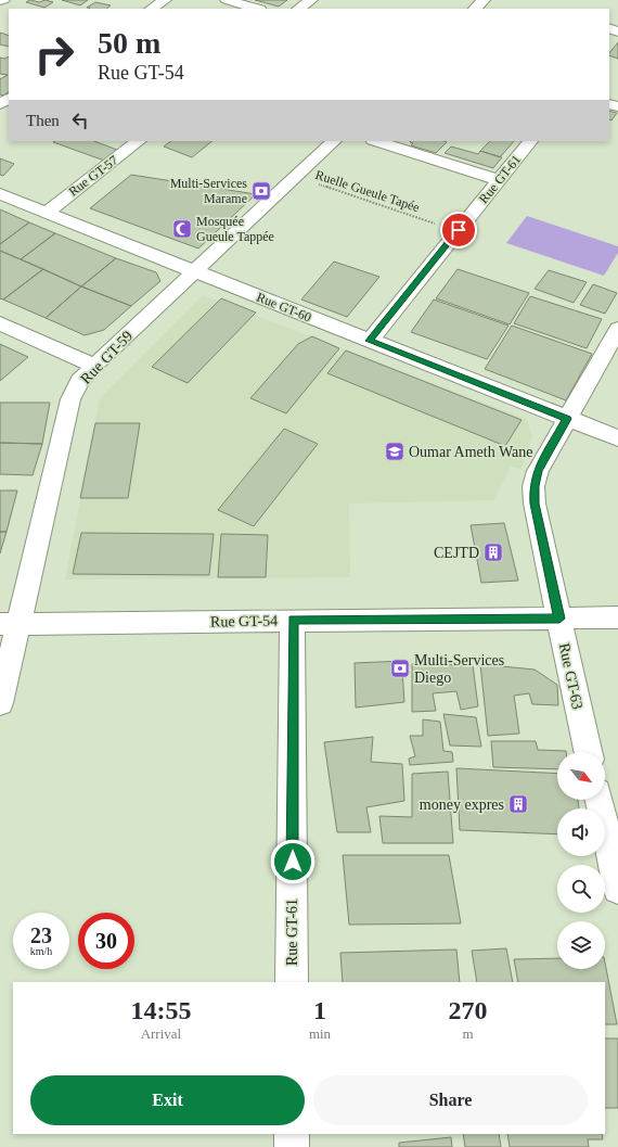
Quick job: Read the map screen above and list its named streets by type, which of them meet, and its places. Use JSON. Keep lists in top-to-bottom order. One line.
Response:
{"streets":{"street":["Rue GT-57","Rue GT-61","Rue GT-60","Rue GT-59","Rue GT-54","Rue GT-63"],"path":["Ruelle Gueule Tapée"]},"crossings":[["Rue GT-57","Rue GT-60"],["Rue GT-61","Ruelle Gueule Tapée"],["Rue GT-61","Rue GT-60"],["Rue GT-61","Rue GT-54"],["Ruelle Gueule Tapée","Rue GT-59"],["Rue GT-60","Rue GT-59"],["Rue GT-60","Rue GT-63"],["Rue GT-59","Rue GT-54"],["Rue GT-54","Rue GT-63"]],"places":{"bank":["Multi-Services Marame","Multi-Services Diego"],"mosque":["Mosquée Gueule Tappée"],"school or university":["Oumar Ameth Wane"],"building":["CEJTD","money expres"]},"north":"bottom right","page":{"turn":["50 m","Rue GT-54"],"then":"Then","speed":"23 km/h","limit":"30","eta":["14:55","Arrival","1","min","270","m"],"buttons":["Exit","Share"]}}
